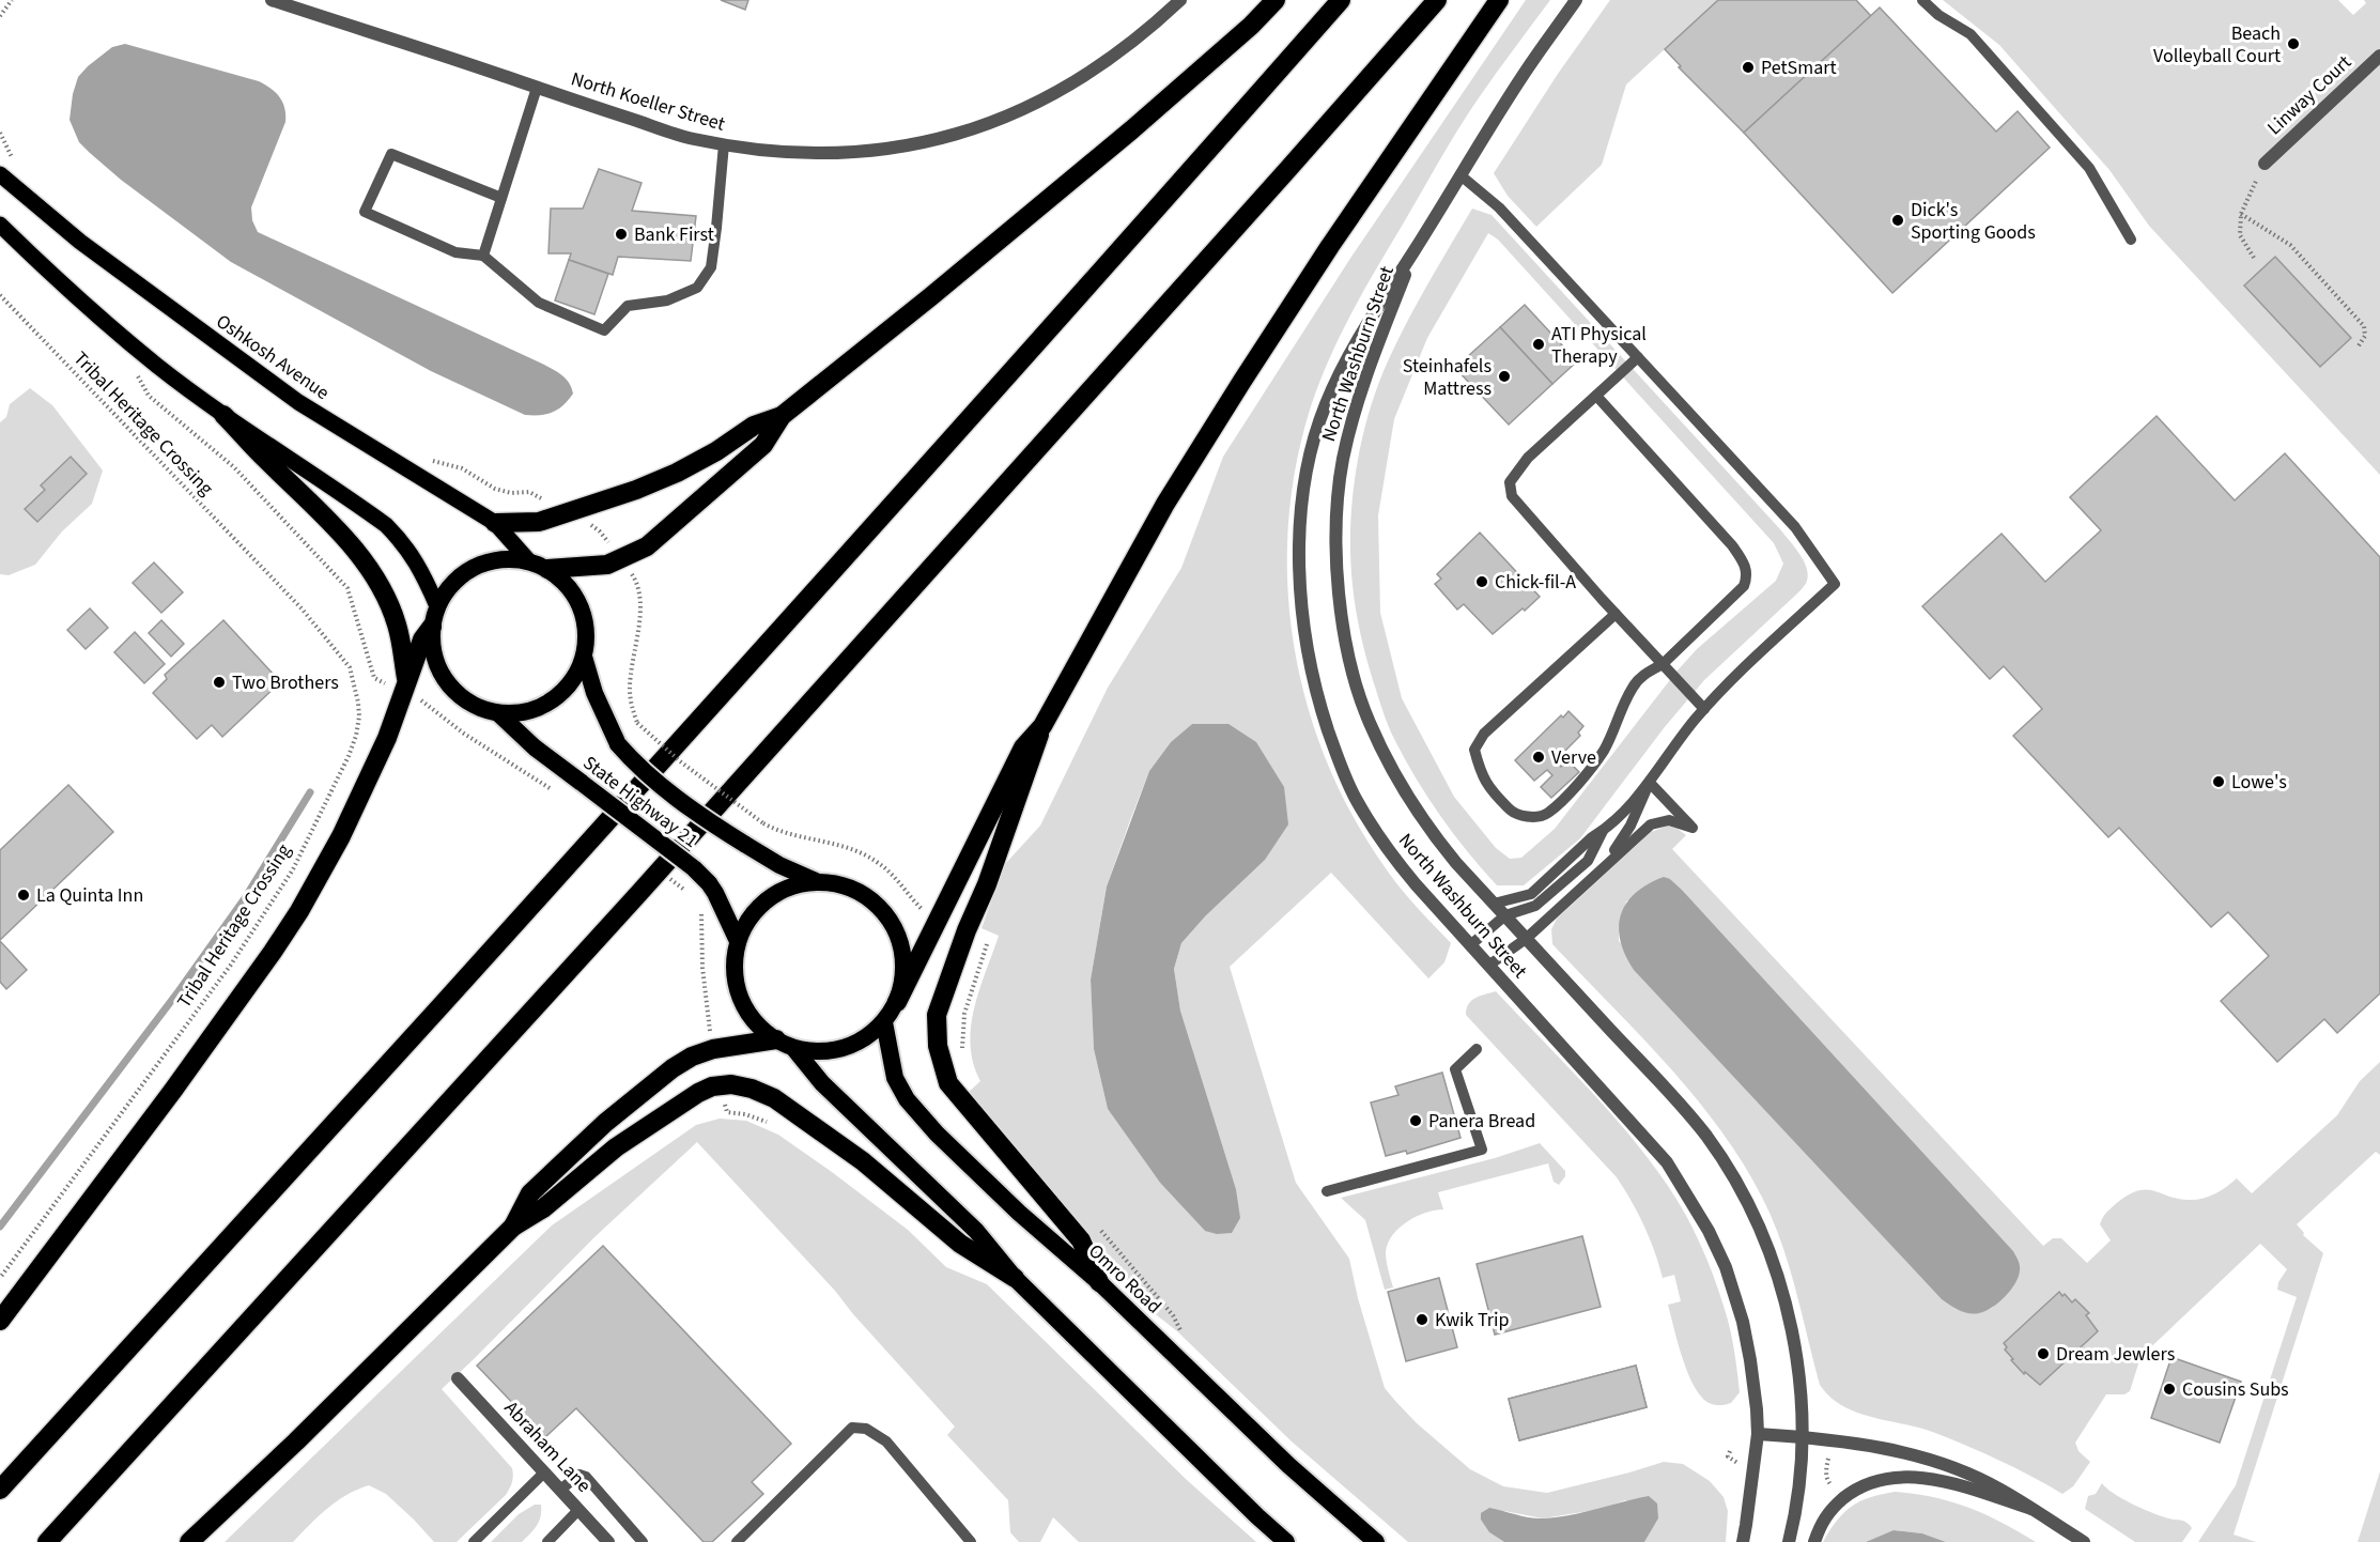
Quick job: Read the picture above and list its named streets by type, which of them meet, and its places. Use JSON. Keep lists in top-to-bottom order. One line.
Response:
{"streets":{"highway":["State Highway 21","Omro Road"],"main road":["Oshkosh Avenue"],"street":["Linway Court","North Koeller Street","North Washburn Street","Abraham Lane"],"path":["Tribal Heritage Crossing"]},"crossings":[["Oshkosh Avenue","State Highway 21"],["State Highway 21","Omro Road"]],"places":["Beach Volleyball Court","PetSmart","Dick's Sporting Goods","Bank First","ATI Physical Therapy","Steinhafels Mattress","Chick-fil-A","Two Brothers","Verve","Lowe's","La Quinta Inn","Panera Bread","Kwik Trip","Dream Jewlers","Cousins Subs"]}
